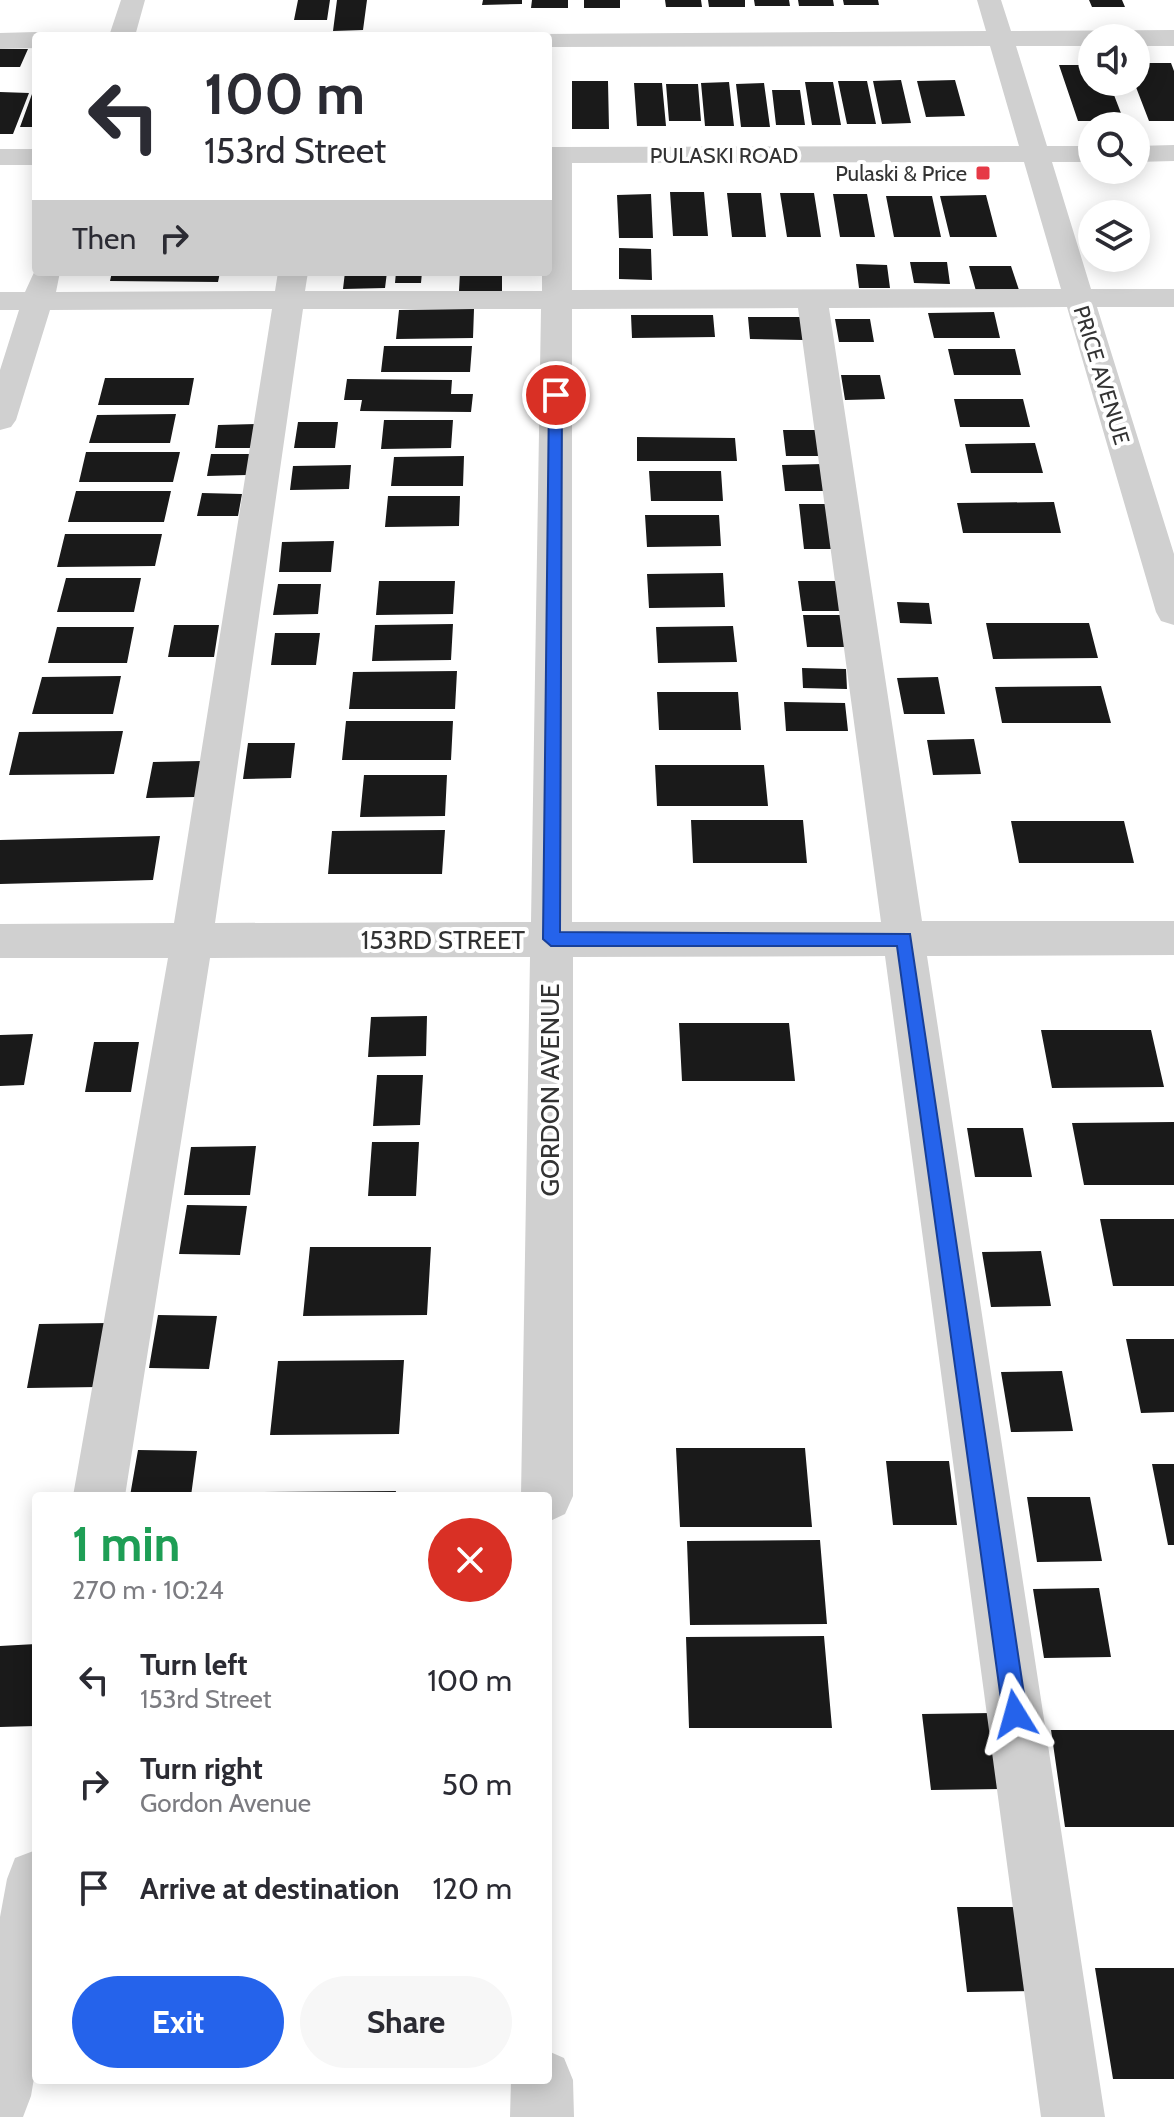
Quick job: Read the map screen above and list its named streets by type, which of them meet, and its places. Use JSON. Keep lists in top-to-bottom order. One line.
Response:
{"streets":{"street":["PULASKI ROAD","PRICE AVENUE","153RD STREET","GORDON AVENUE"]},"crossings":[["PULASKI ROAD","PRICE AVENUE"],["PULASKI ROAD","GORDON AVENUE"],["153RD STREET","GORDON AVENUE"]],"places":{"transit":["Pulaski & Price"]},"page":{"turn":["100 m","153rd Street"],"then":"Then","heading":["1 min","270 m · 10:24"],"list":[{"name":"Turn left","note":"153rd Street","value":"100 m"},{"name":"Turn right","note":"Gordon Avenue","value":"50 m"},{"name":"Arrive at destination","value":"120 m"}],"buttons":["Exit","Share"]}}
